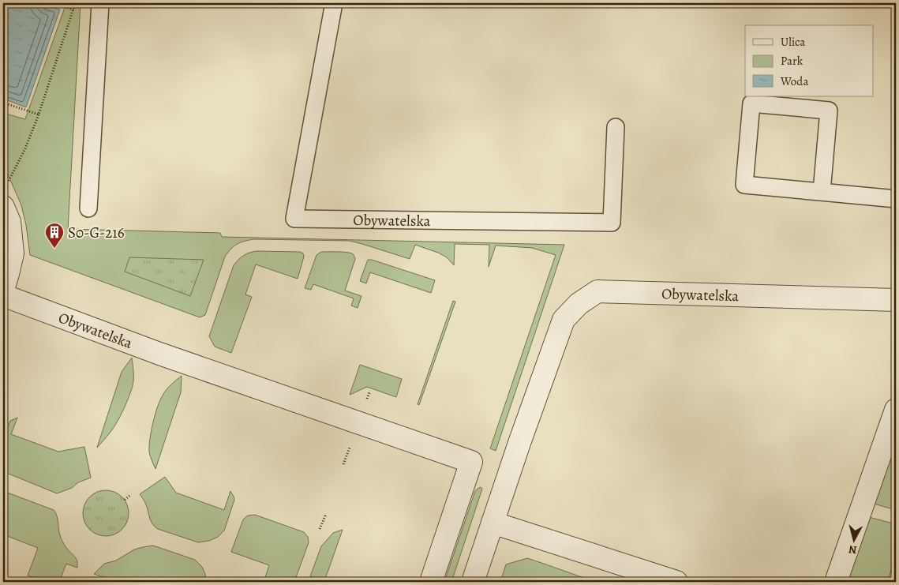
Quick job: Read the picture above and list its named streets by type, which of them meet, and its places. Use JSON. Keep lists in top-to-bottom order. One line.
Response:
{"streets":{"street":["Obywatelska"]},"places":{"building":["S0-G-216"]},"legend":["Ulica","Park","Woda"],"north":"bottom"}
